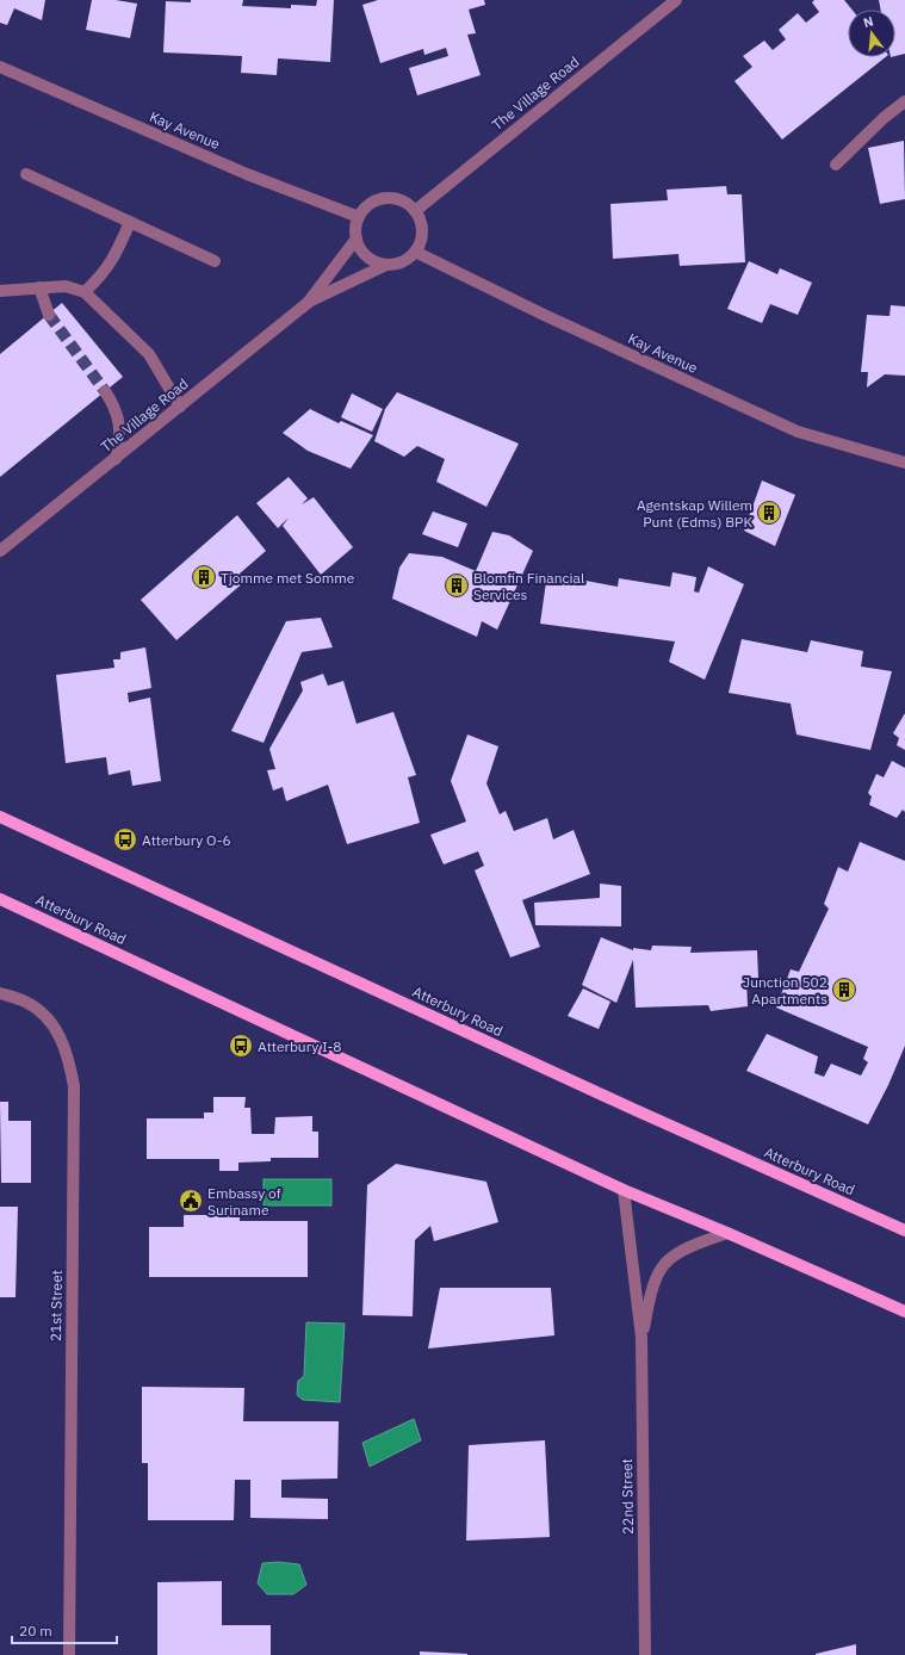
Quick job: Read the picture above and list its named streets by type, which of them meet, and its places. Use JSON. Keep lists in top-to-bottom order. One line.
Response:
{"streets":{"main road":["Atterbury Road"],"street":["The Village Road","Kay Avenue","21st Street","22nd Street"]},"crossings":[["The Village Road","Kay Avenue"],["Atterbury Road","22nd Street"]],"places":{"building":["Agentskap Willem Punt (Edms) BPK","Tjomme met Somme","Blomfin Financial Services","Junction 502 Apartments"],"bus stop":["Atterbury O-6","Atterbury I-8"],"public building":["Embassy of Suriname"]},"scale_bar":"20 m","north":"top"}
